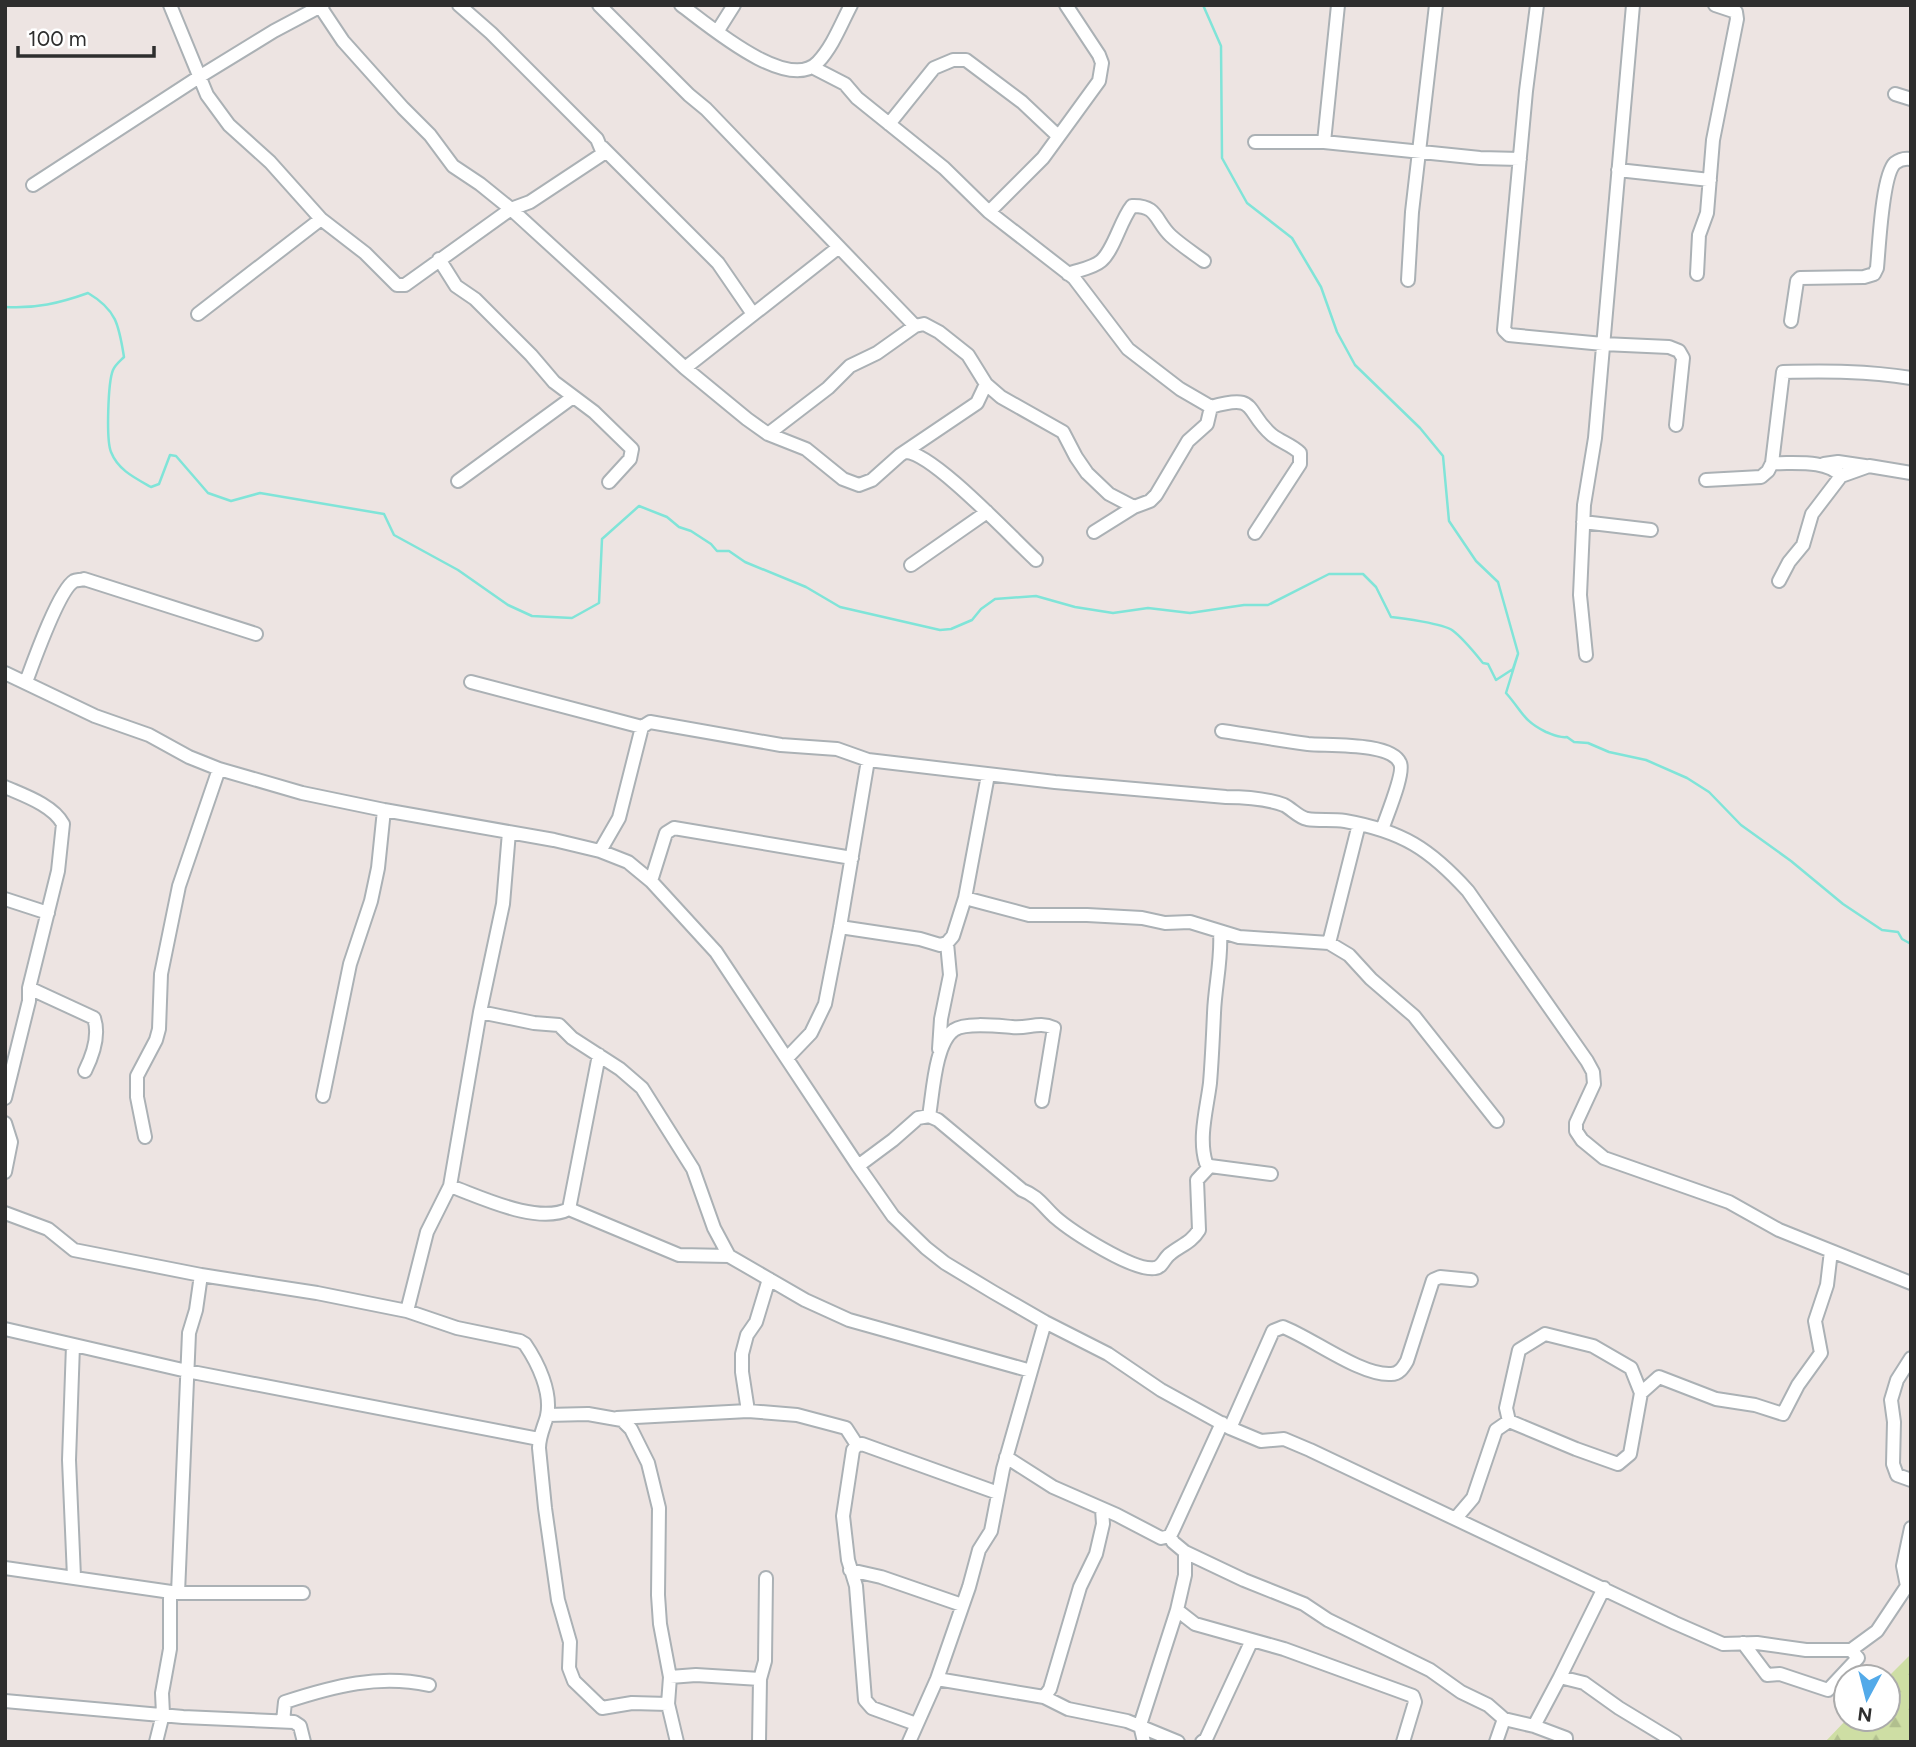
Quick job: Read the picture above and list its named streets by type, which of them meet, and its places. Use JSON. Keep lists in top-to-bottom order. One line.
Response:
{"scale_bar":"100 m","north":"bottom"}
